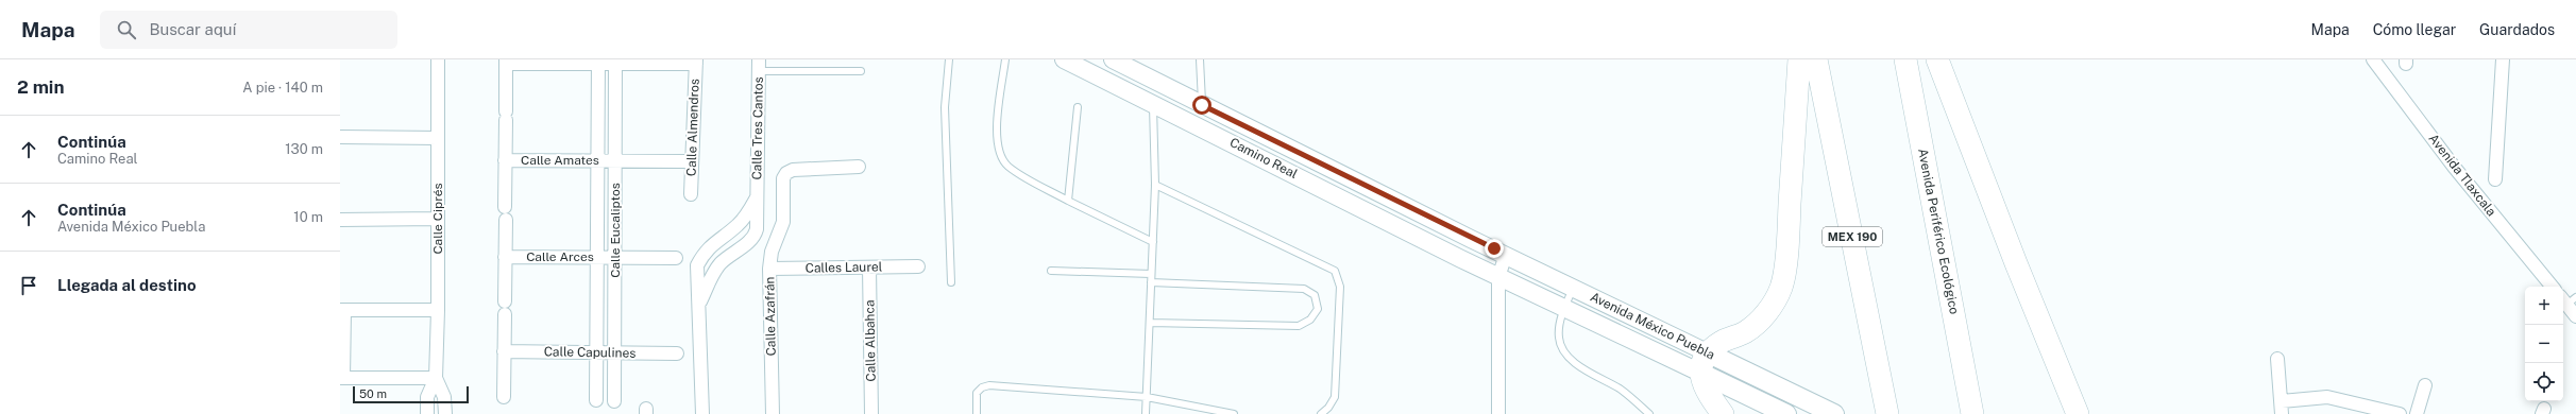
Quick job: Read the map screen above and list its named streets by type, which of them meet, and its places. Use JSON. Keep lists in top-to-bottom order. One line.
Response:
{"streets":{"highway":["Avenida Periférico Ecológico","MEX 190"],"main road":["Avenida México Puebla"],"street":["Calle Almendros","Calle Tres Cantos","Camino Real","Calle Amates","Avenida Tlaxcala","Calle Ciprés","Calle Eucaliptos","Calle Arces","Calles Laurel","Calle Azafrán","Calle Albahca","Calle Capulines"]},"crossings":[["Calle Almendros","Calle Amates"],["Camino Real","Avenida México Puebla"],["Calle Amates","Calle Eucaliptos"],["Calle Eucaliptos","Calle Arces"],["Calle Eucaliptos","Calle Capulines"],["Calles Laurel","Calle Azafrán"],["Calles Laurel","Calle Albahca"]],"scale_bar":"50 m","page":{"header":"Mapa","search":"Buscar aquí","nav":["Mapa","Cómo llegar","Guardados"],"heading":["2 min","A pie · 140 m"],"list":[["Continúa","Camino Real","130 m"],["Continúa","Avenida México Puebla","10 m"],"Llegada al destino"],"map_buttons":["+","−"],"scale":"50 m"}}
